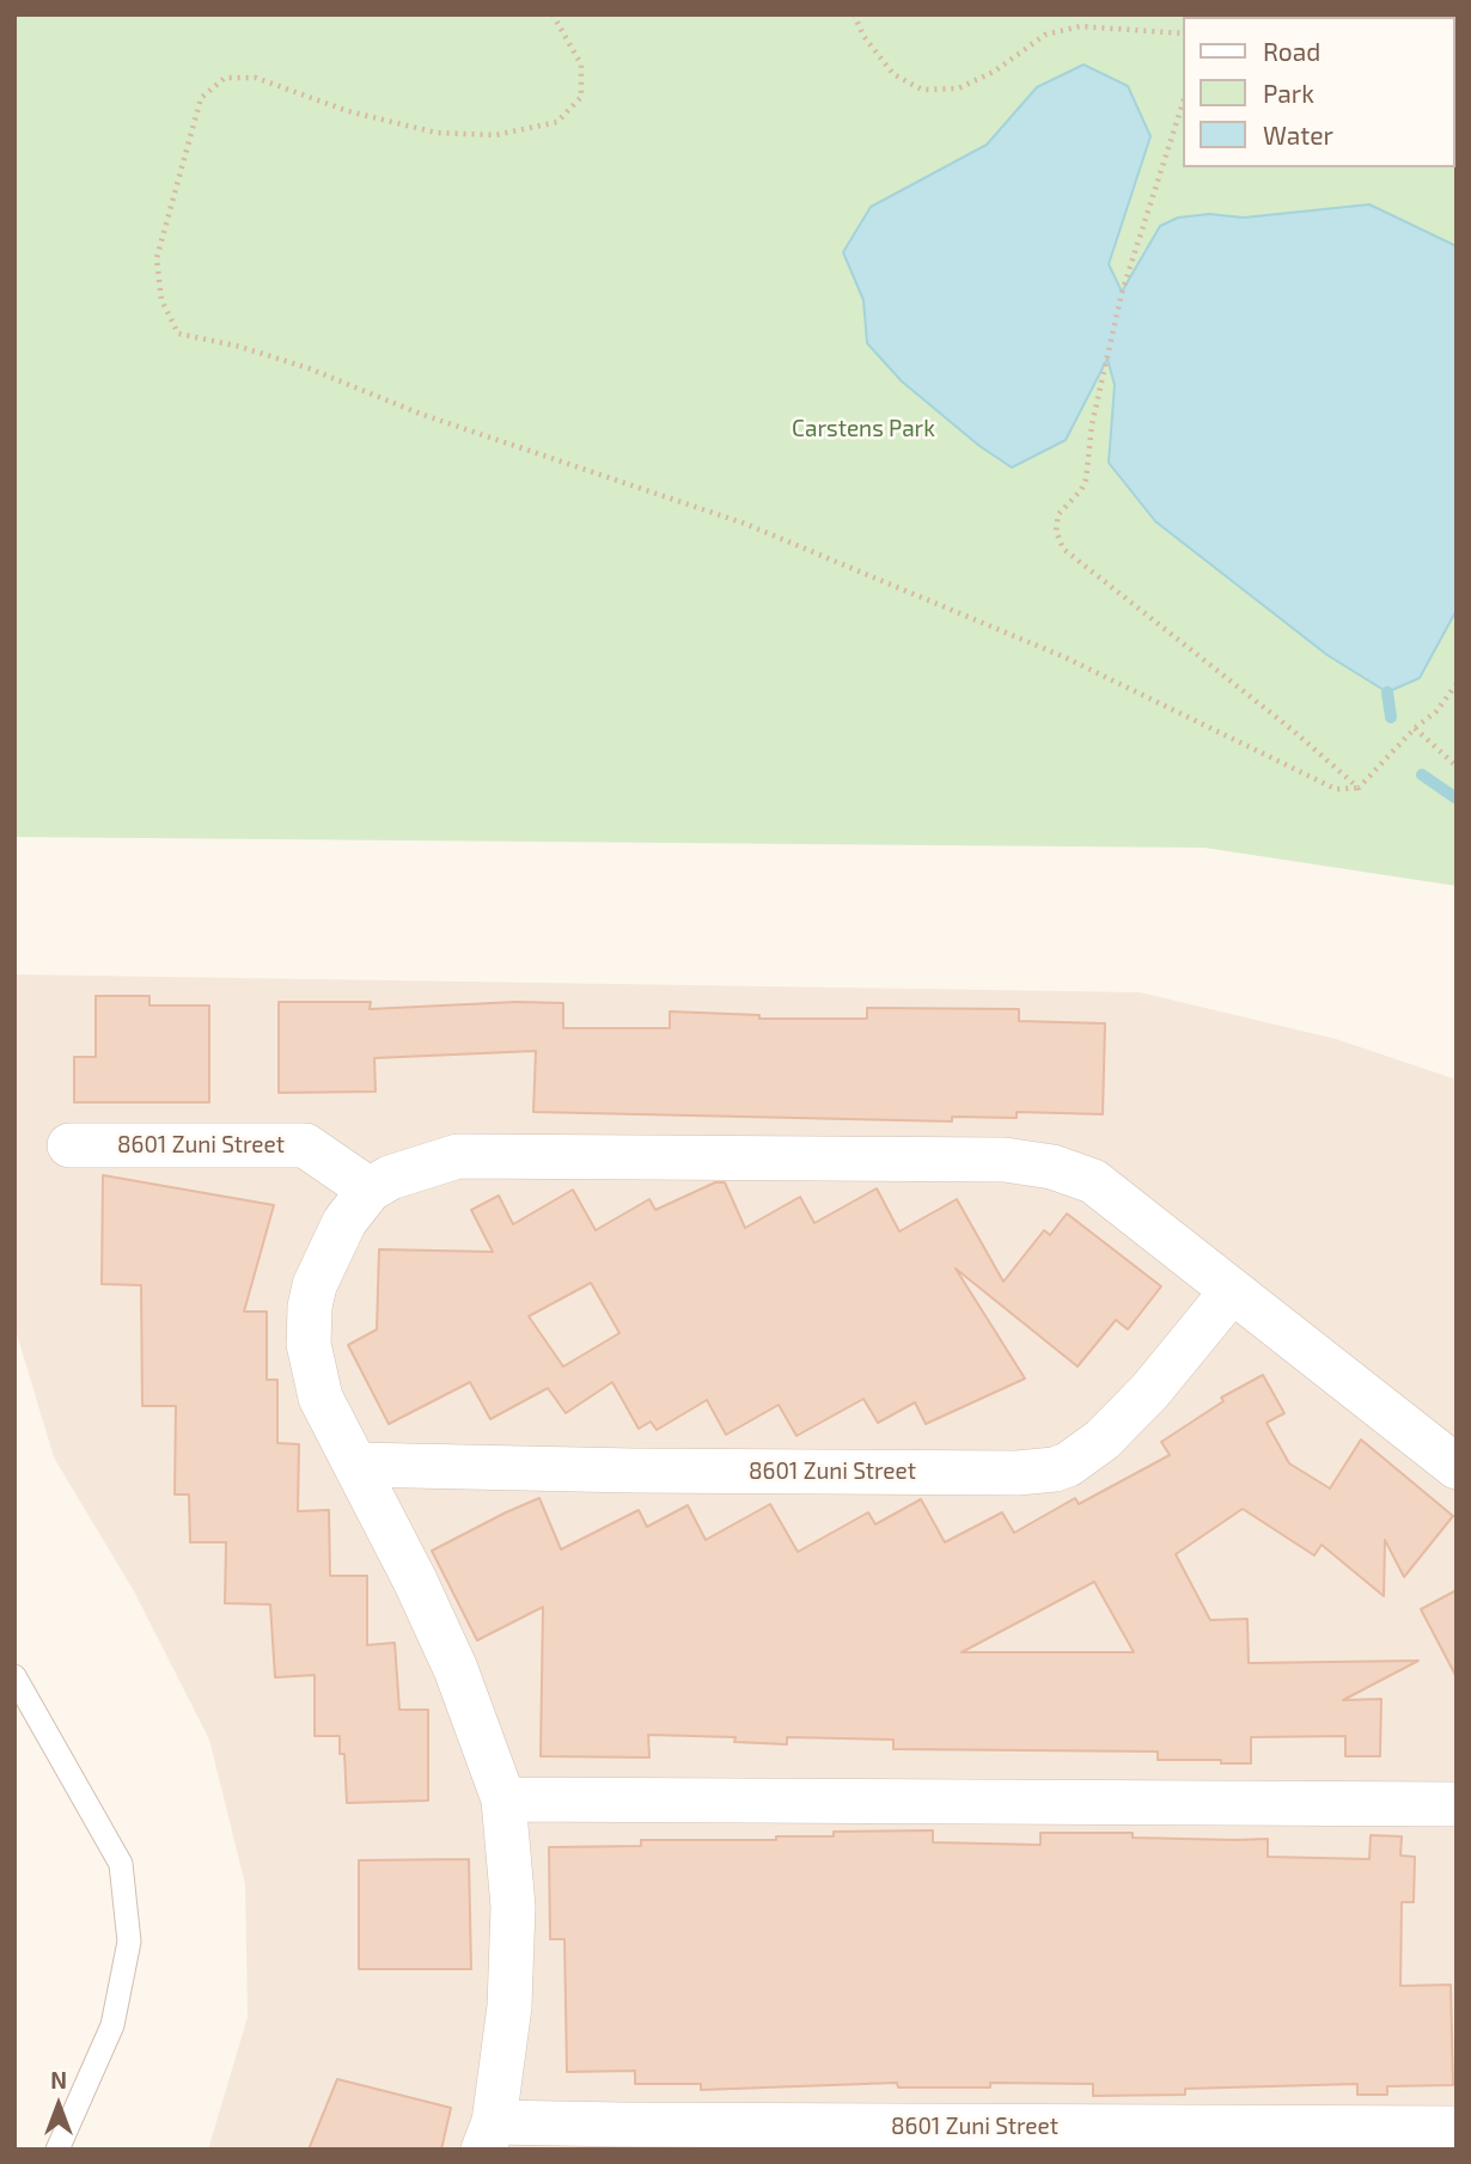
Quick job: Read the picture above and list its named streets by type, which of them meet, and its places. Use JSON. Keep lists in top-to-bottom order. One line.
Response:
{"streets":{"street":["8601 Zuni Street"]},"parks":["Carstens Park"],"legend":["Road","Park","Water"],"north":"top"}
